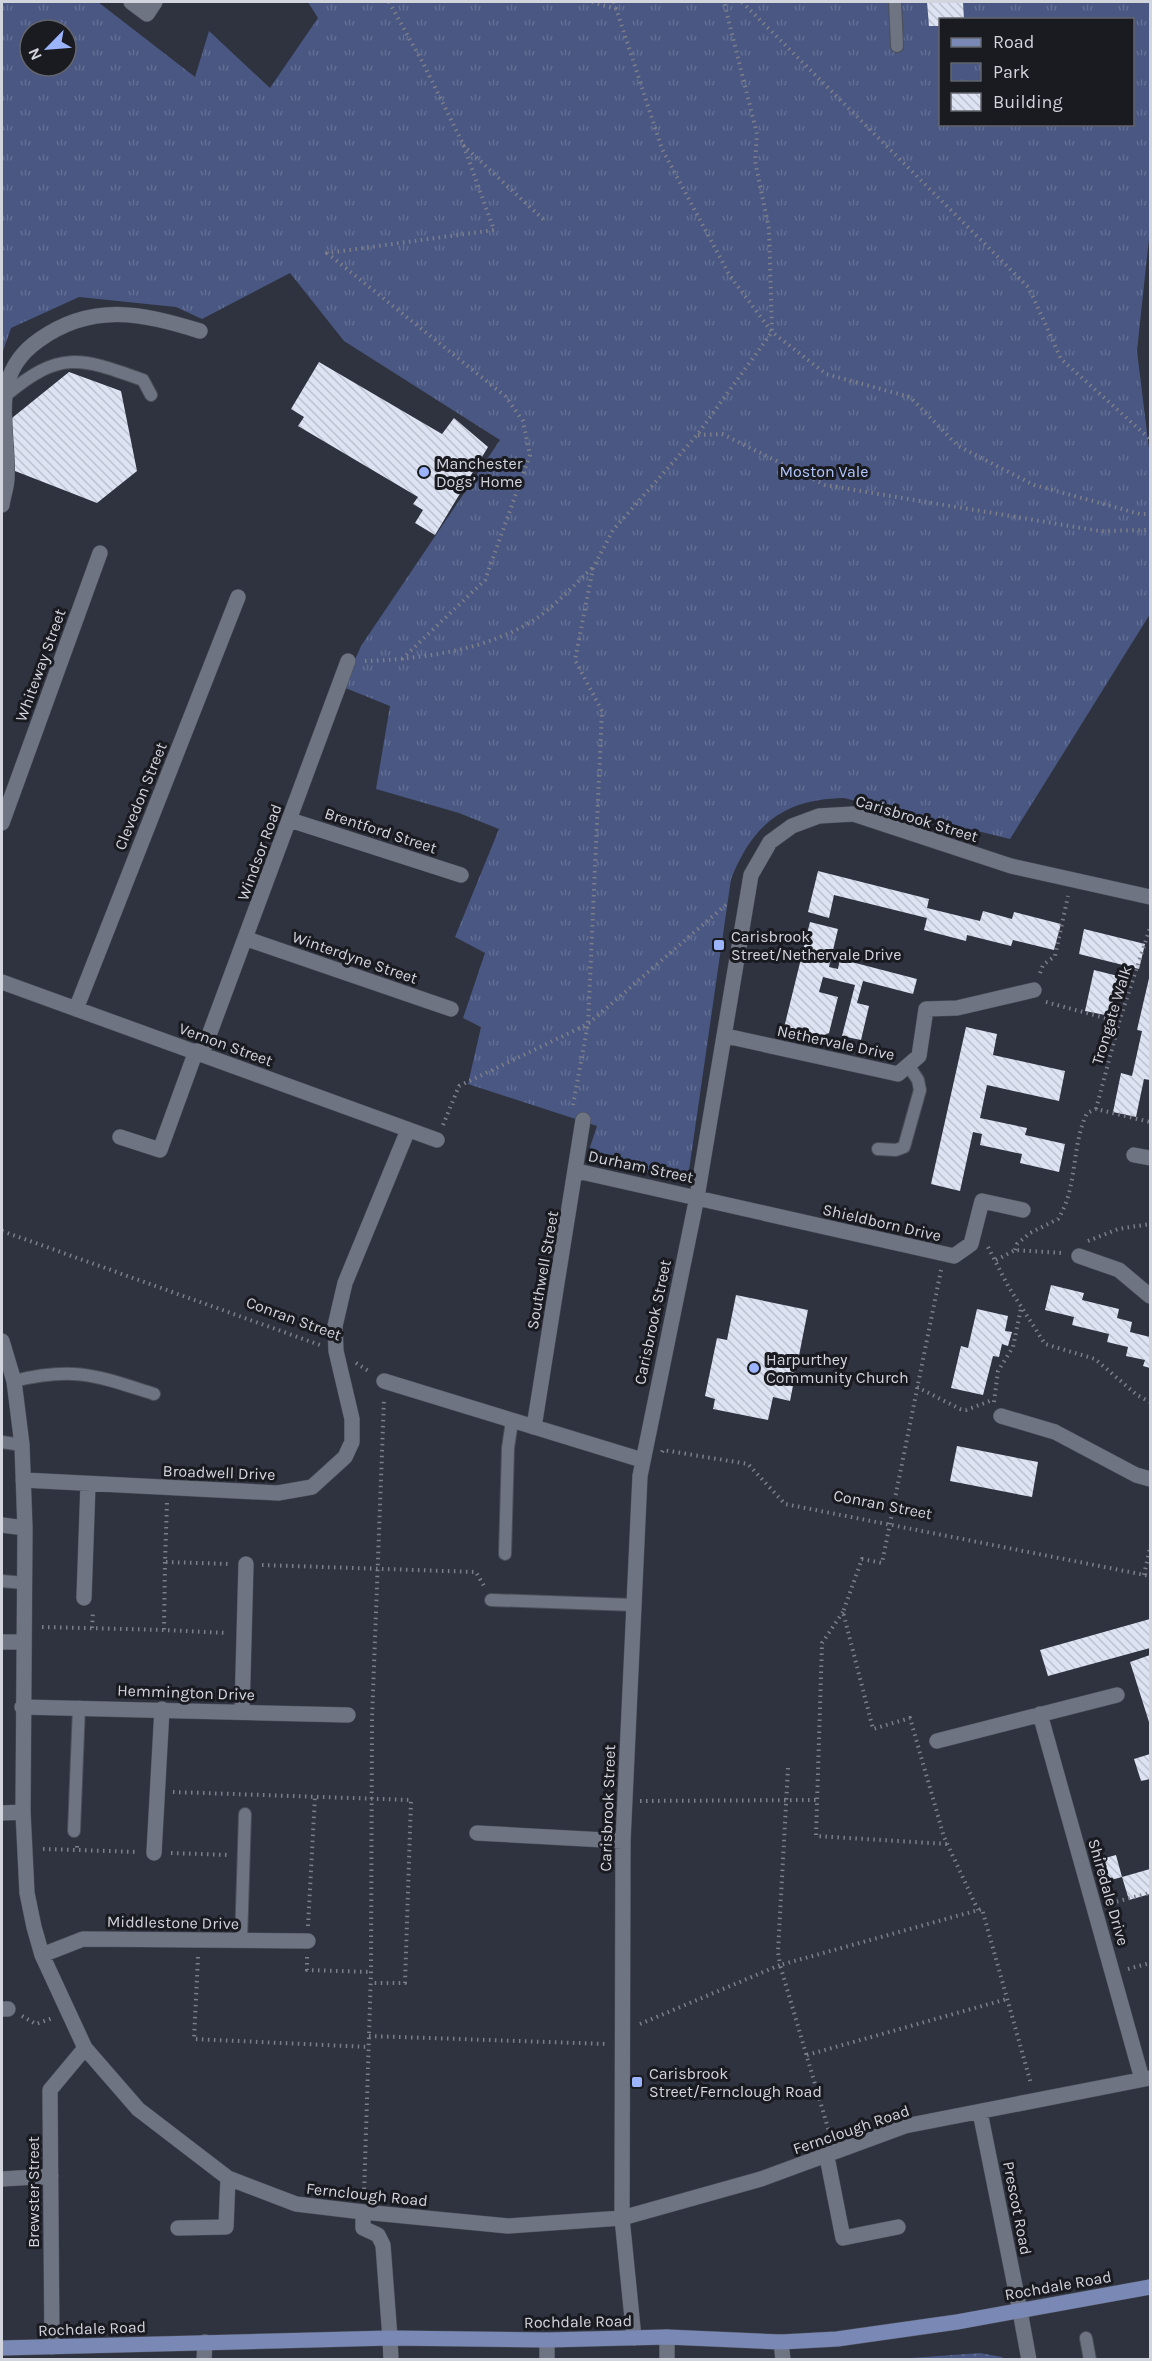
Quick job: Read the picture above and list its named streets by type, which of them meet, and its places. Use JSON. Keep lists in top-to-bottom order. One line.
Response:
{"streets":{"main road":["Rochdale Road"],"street":["Whiteway Street","Clevedon Street","Carisbrook Street","Brentford Street","Windsor Road","Winterdyne Street","Nethervale Drive","Vernon Street","Durham Street","Shieldborn Drive","Southwell Street","Broadwell Drive","Hemmington Drive","Shiredale Drive","Middlestone Drive","Fernclough Road","Brewster Street","Prescot Road"],"path":["Trongate Walk","Conran Street"]},"crossings":[["Clevedon Street","Vernon Street"],["Carisbrook Street","Nethervale Drive"],["Carisbrook Street","Durham Street"],["Carisbrook Street","Shieldborn Drive"],["Carisbrook Street","Fernclough Road"],["Carisbrook Street","Rochdale Road"],["Brentford Street","Windsor Road"],["Windsor Road","Winterdyne Street"],["Windsor Road","Vernon Street"],["Vernon Street","Broadwell Drive"],["Durham Street","Shieldborn Drive"],["Durham Street","Southwell Street"],["Conran Street","Broadwell Drive"],["Broadwell Drive","Fernclough Road"],["Hemmington Drive","Fernclough Road"],["Shiredale Drive","Fernclough Road"],["Middlestone Drive","Fernclough Road"],["Fernclough Road","Brewster Street"],["Fernclough Road","Prescot Road"],["Brewster Street","Rochdale Road"],["Prescot Road","Rochdale Road"]],"parks":["Moston Vale"],"places":{"other":["Manchester Dogs’ Home","Harpurthey Community Church"],"transit":["Carisbrook Street/Nethervale Drive","Carisbrook Street/Fernclough Road"]},"legend":["Road","Park","Building"],"north":"bottom left"}
